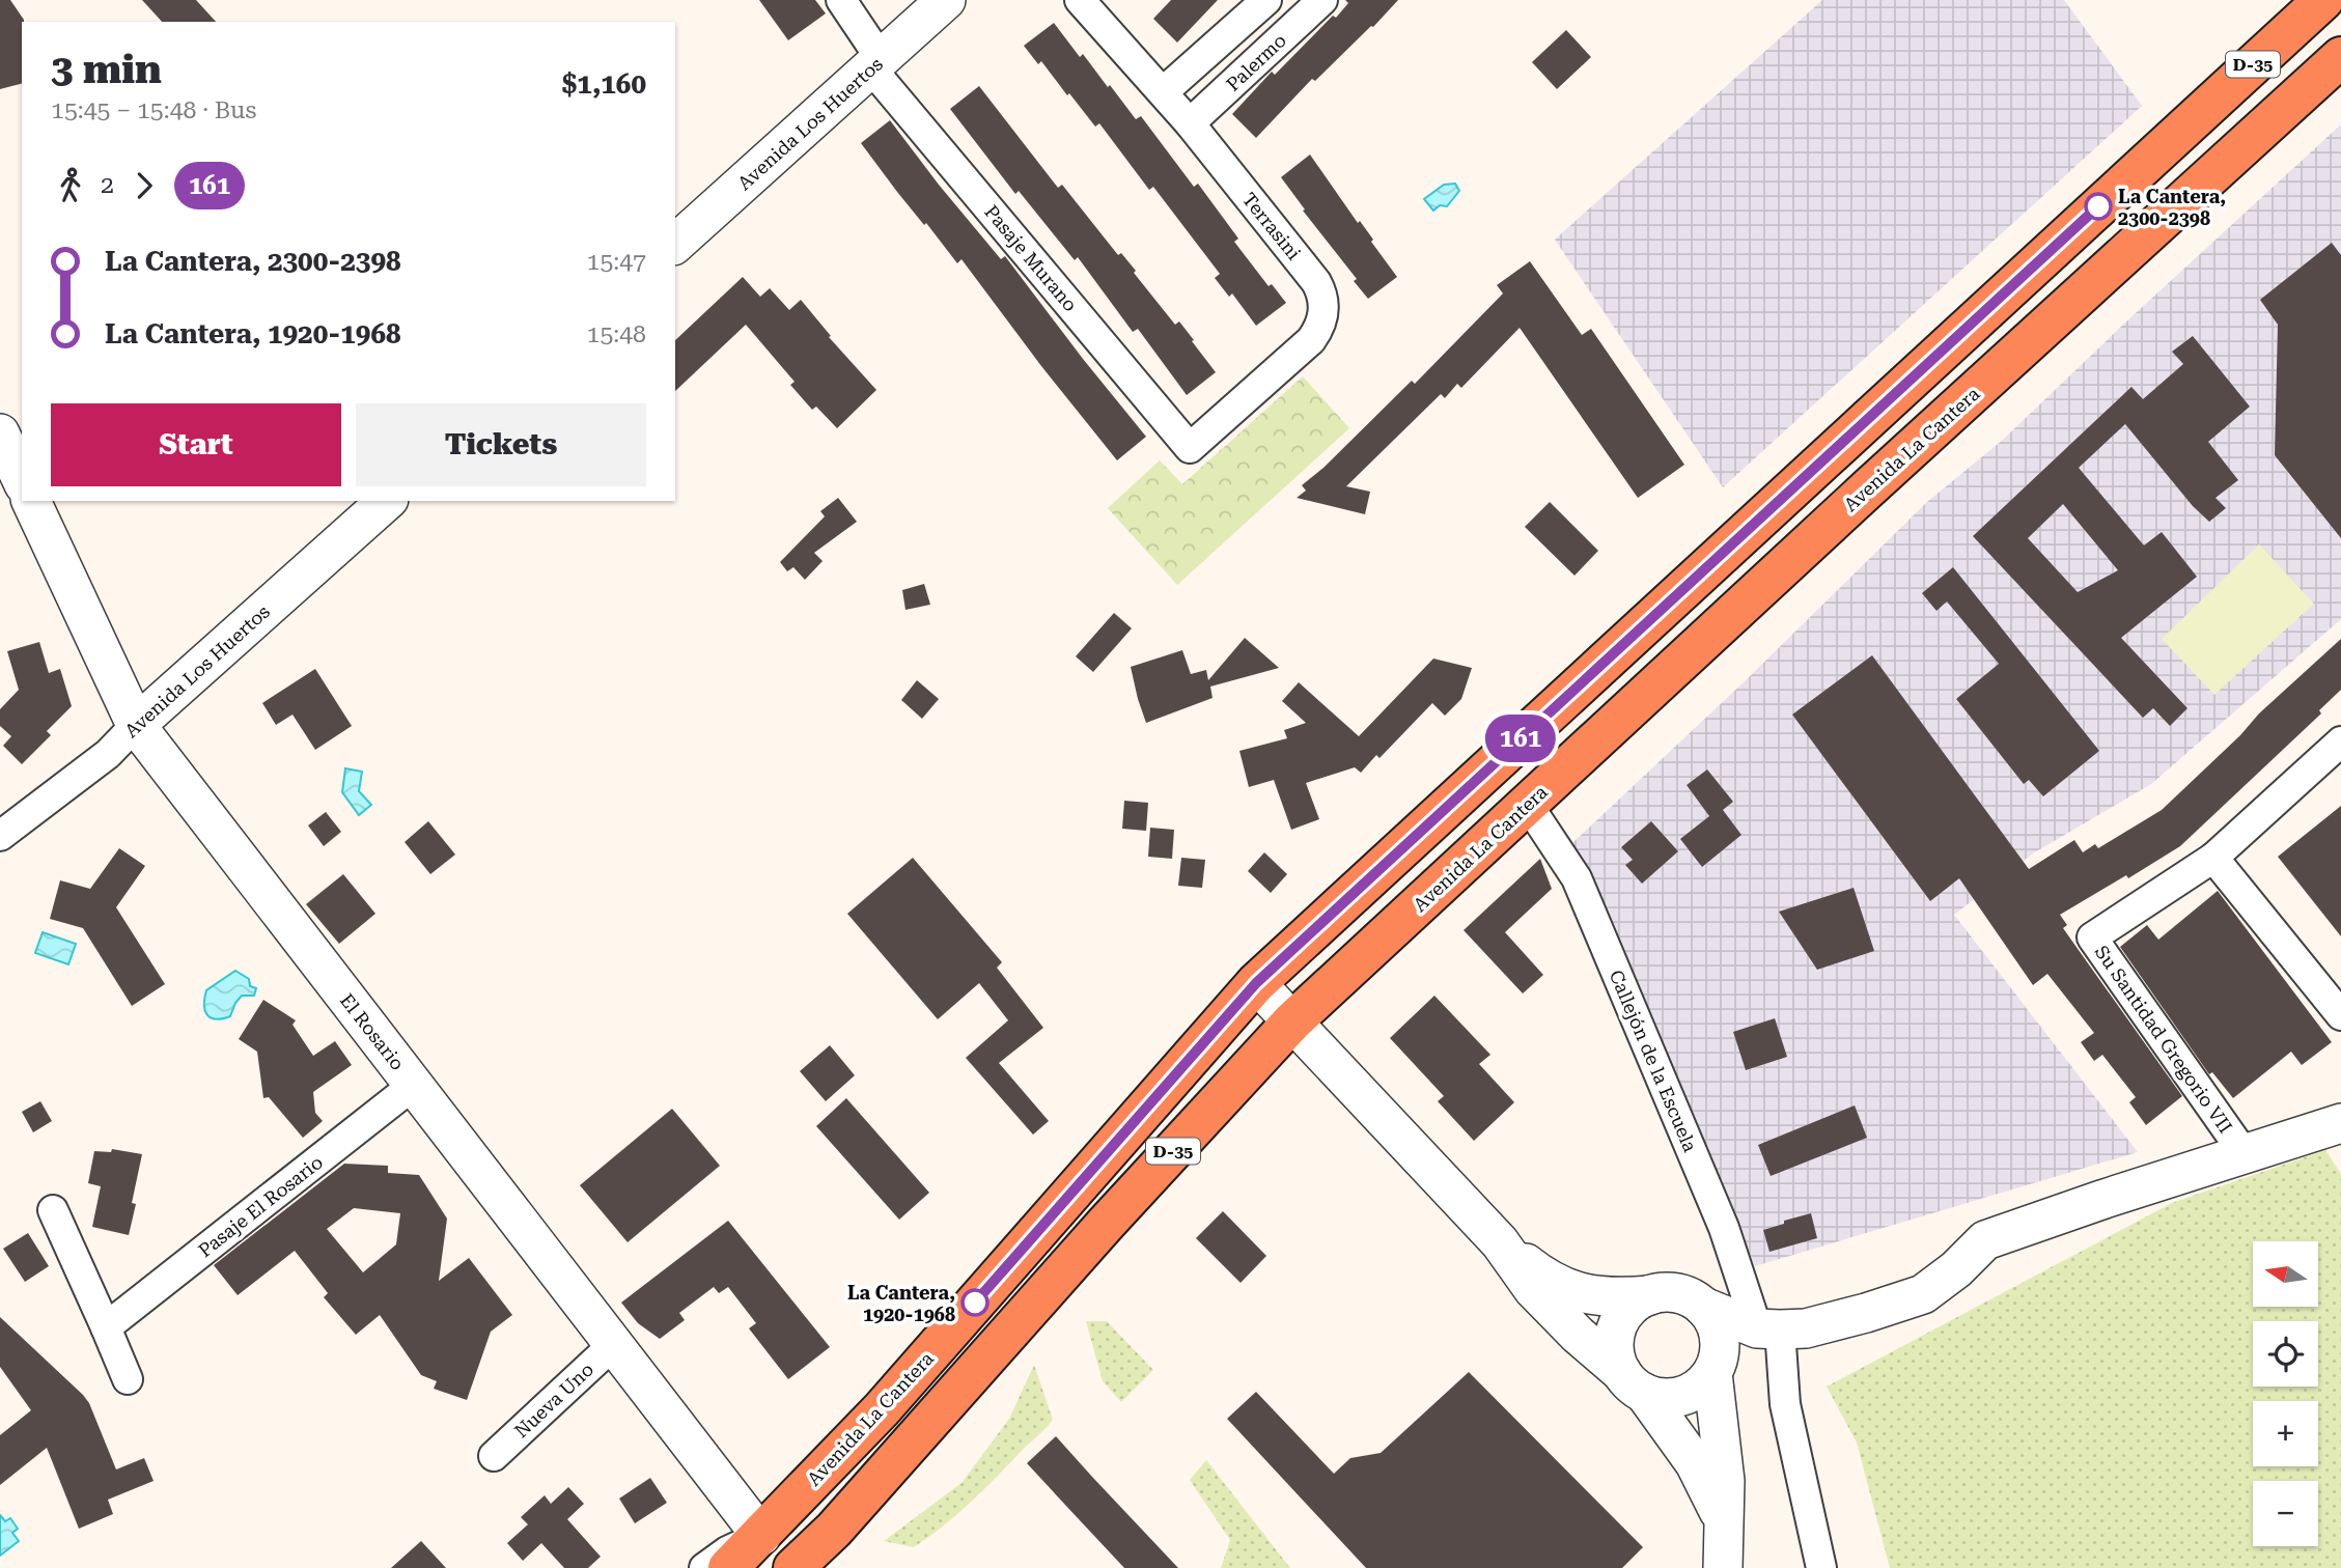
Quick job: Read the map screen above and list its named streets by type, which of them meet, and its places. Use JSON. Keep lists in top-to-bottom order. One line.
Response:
{"streets":{"highway":["D-35","Avenida La Cantera"],"street":["Palermo","Avenida Los Huertos","Terrasini","Pasaje Murano","El Rosario","Su Santidad Gregorio VII","Callejón de la Escuela","Pasaje El Rosario","Nueva Uno"]},"crossings":[["Palermo","Terrasini"],["Avenida Los Huertos","Pasaje Murano"],["Avenida Los Huertos","El Rosario"],["Terrasini","Pasaje Murano"],["Avenida La Cantera","El Rosario"],["Avenida La Cantera","Callejón de la Escuela"],["El Rosario","Pasaje El Rosario"],["El Rosario","Nueva Uno"]],"places":["La Cantera, 2300-2398","La Cantera, 1920-1968"],"lines":["bus line 161"],"north":"left","page":{"on_map":"161","heading":["3 min","15:45 – 15:48 · Bus","$1,160"],"legs":["2","161"],"list":[{"name":"La Cantera, 2300-2398","value":"15:47"},{"name":"La Cantera, 1920-1968","value":"15:48"}],"buttons":["Start","Tickets"],"map_buttons":["+","−"]}}
